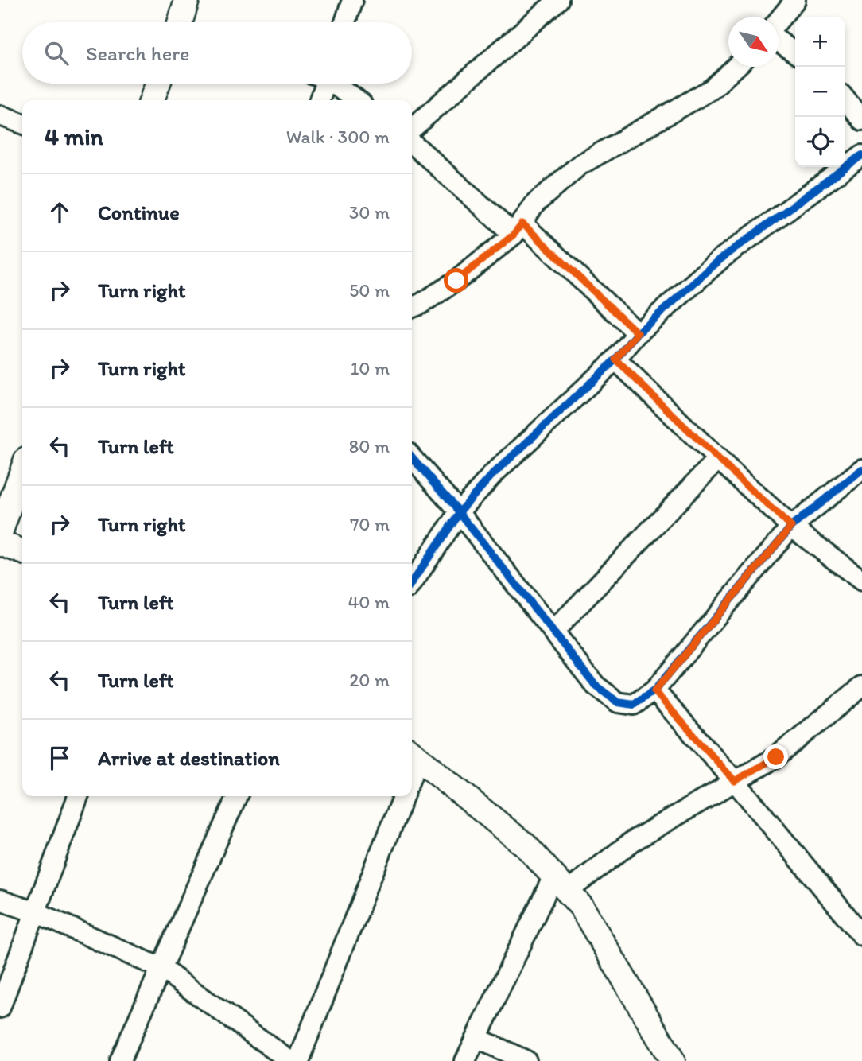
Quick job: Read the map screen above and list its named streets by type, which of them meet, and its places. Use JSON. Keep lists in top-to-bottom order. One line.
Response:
{"north":"bottom right","page":{"map_buttons":["+","−"],"search":"Search here","heading":["4 min","Walk · 300 m"],"list":[["Continue","30 m"],["Turn right","50 m"],["Turn right","10 m"],["Turn left","80 m"],["Turn right","70 m"],["Turn left","40 m"],["Turn left","20 m"],"Arrive at destination"]}}
